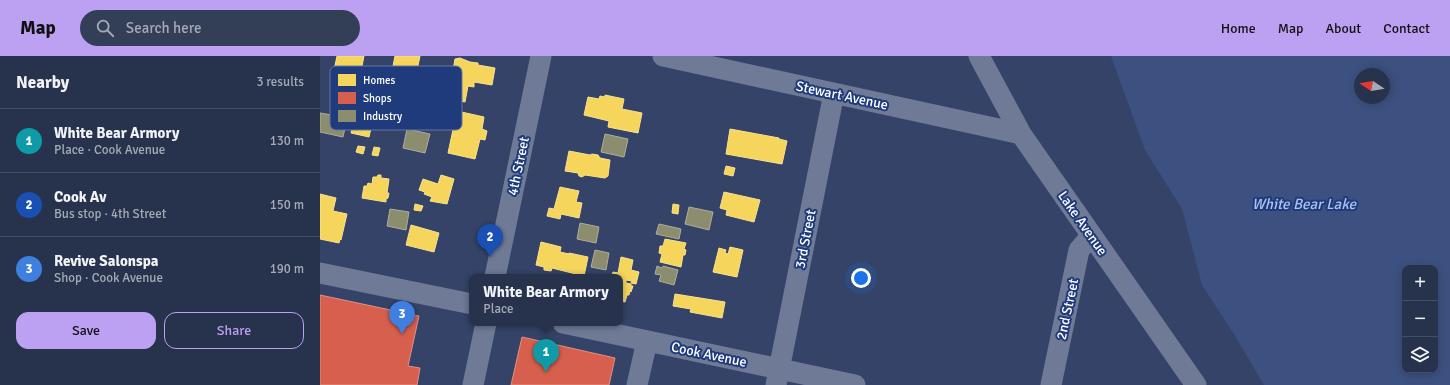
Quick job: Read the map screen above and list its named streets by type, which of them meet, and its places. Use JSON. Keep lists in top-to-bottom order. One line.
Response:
{"streets":{"street":["Stewart Avenue","4th Street","Lake Avenue","3rd Street","2nd Street","Cook Avenue"]},"crossings":[["Stewart Avenue","Lake Avenue"],["Stewart Avenue","3rd Street"],["Lake Avenue","2nd Street"],["3rd Street","Cook Avenue"]],"water":["White Bear Lake"],"legend":["Homes","Shops","Industry"],"north":"left","page":{"header":"Map","search":"Search here","nav":["Home","Map","About","Contact"],"heading":["Nearby","3 results"],"list":[{"mark":"1","name":"White Bear Armory","note":"Place · Cook Avenue","value":"130 m"},{"mark":"2","name":"Cook Av","note":"Bus stop · 4th Street","value":"150 m"},{"mark":"3","name":"Revive Salonspa","note":"Shop · Cook Avenue","value":"190 m"}],"pins":["2","3","1"],"map_buttons":["+","−"],"popup":["White Bear Armory","Place"],"buttons":["Save","Share"]}}
